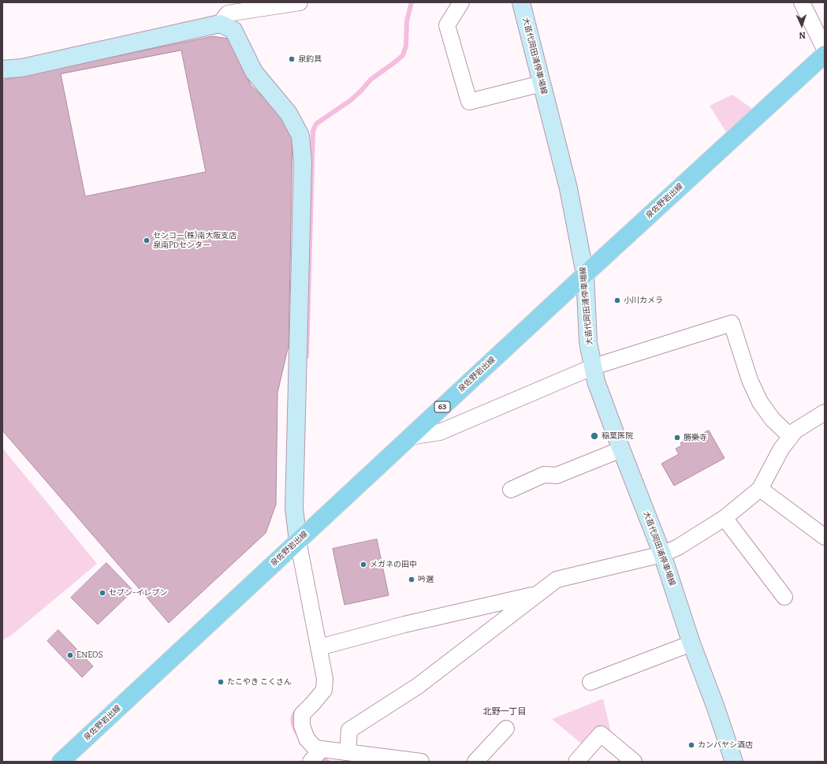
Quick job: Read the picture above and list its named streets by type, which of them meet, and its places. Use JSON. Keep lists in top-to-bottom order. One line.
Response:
{"streets":{"main road":["大苗代岡田浦停車場線","泉佐野岩出線","63"]},"crossings":[["大苗代岡田浦停車場線","泉佐野岩出線"]],"districts":["北野一丁目"],"places":["泉釣具","センコー(株)南大阪支店 泉南PDセンター","小川カメラ","稲葉医院","勝樂寺","メガネの田中","吟選","セブン-イレブン","ENEOS","たこやき こくさん","カンバヤシ酒店"],"north":"bottom"}
